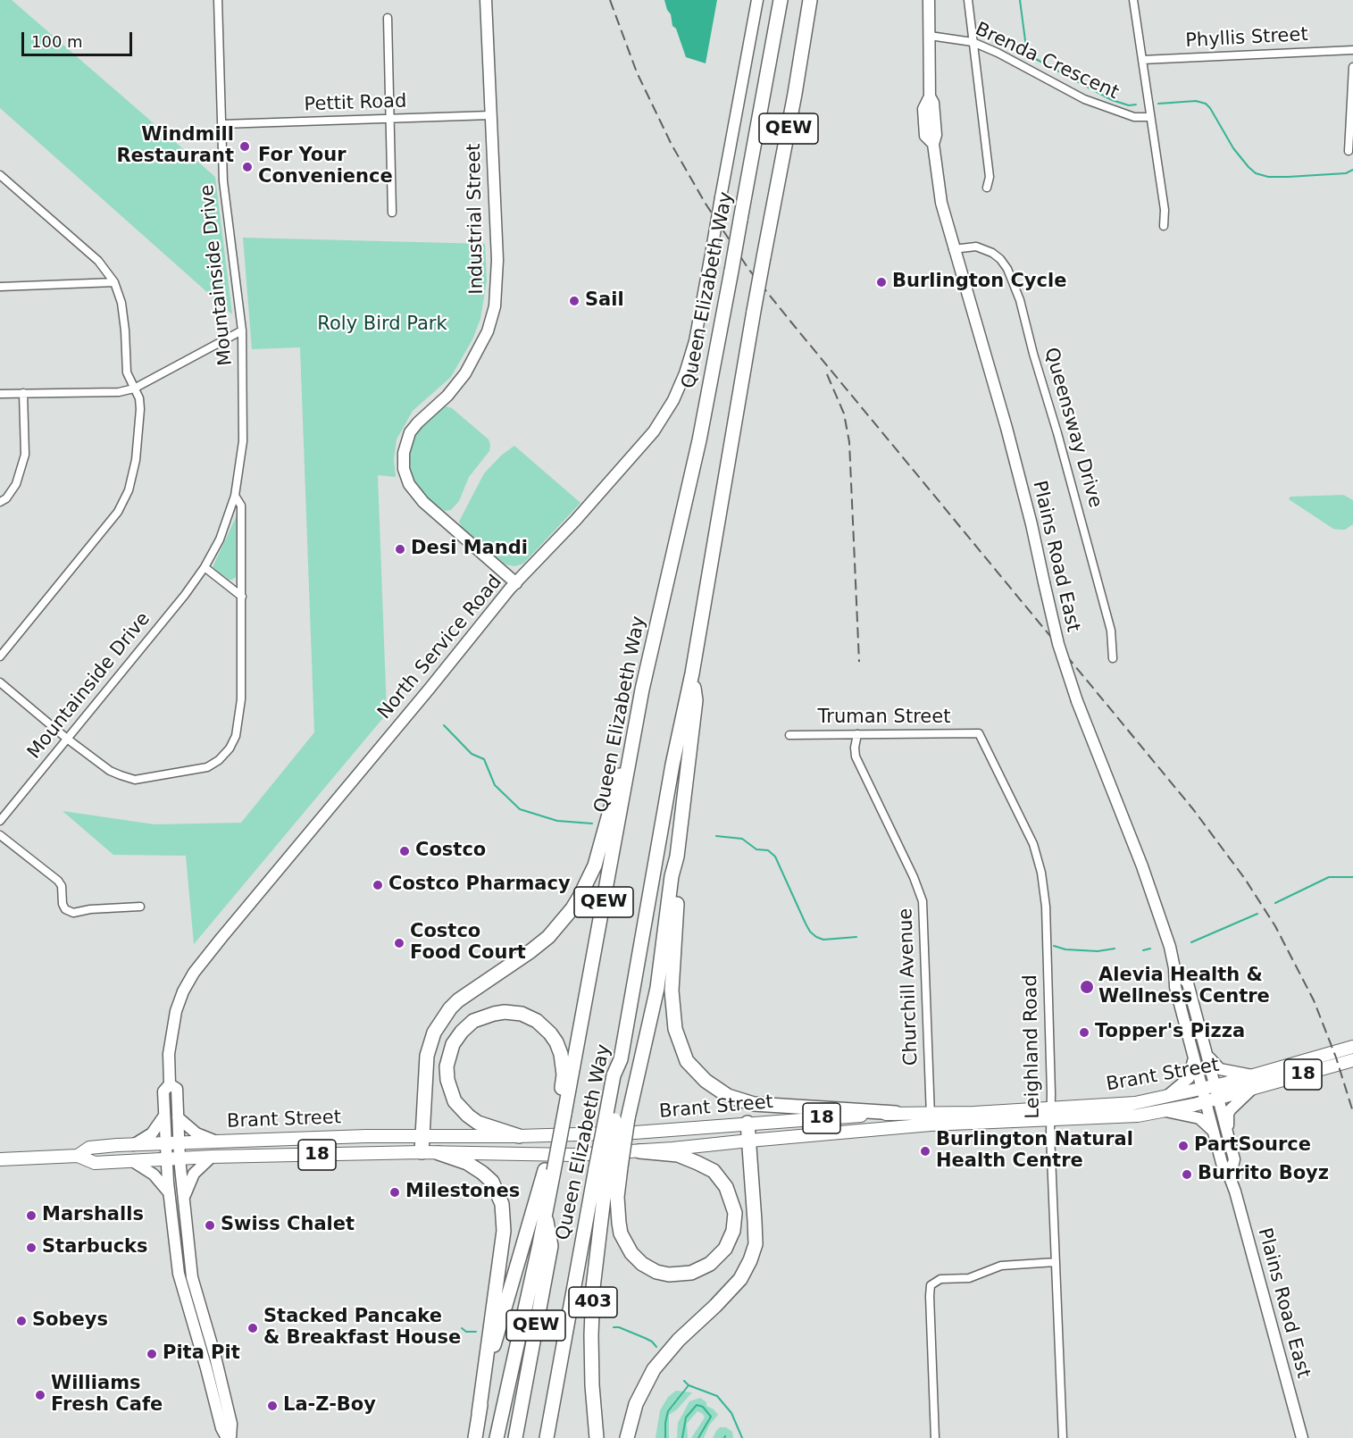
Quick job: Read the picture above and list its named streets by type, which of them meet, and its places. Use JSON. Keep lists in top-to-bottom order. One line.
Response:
{"streets":{"highway":["QEW","Queen Elizabeth Way","403"],"main road":["18","Brant Street"],"street":["Phyllis Street","Brenda Crescent","Pettit Road","Industrial Street","Mountainside Drive","Queensway Drive","Plains Road East","North Service Road","Truman Street","Churchill Avenue","Leighland Road"]},"crossings":[["Brenda Crescent","Plains Road East"],["Pettit Road","Industrial Street"],["Pettit Road","Mountainside Drive"],["Industrial Street","North Service Road"],["Queen Elizabeth Way","403"],["Queensway Drive","Plains Road East"],["Plains Road East","Brant Street"],["North Service Road","Brant Street"],["Truman Street","Churchill Avenue"],["Truman Street","Leighland Road"],["Churchill Avenue","Brant Street"],["Leighland Road","Brant Street"]],"parks":["Roly Bird Park"],"places":["Windmill Restaurant","For Your Convenience","Burlington Cycle","Sail","Desi Mandi","Costco","Costco Pharmacy","Costco Food Court","Alevia Health & Wellness Centre","Topper's Pizza","PartSource","Burlington Natural Health Centre","Burrito Boyz","Milestones","Marshalls","Swiss Chalet","Starbucks","Sobeys","Stacked Pancake & Breakfast House","Pita Pit","Williams Fresh Cafe","La-Z-Boy"],"scale_bar":"100 m"}
